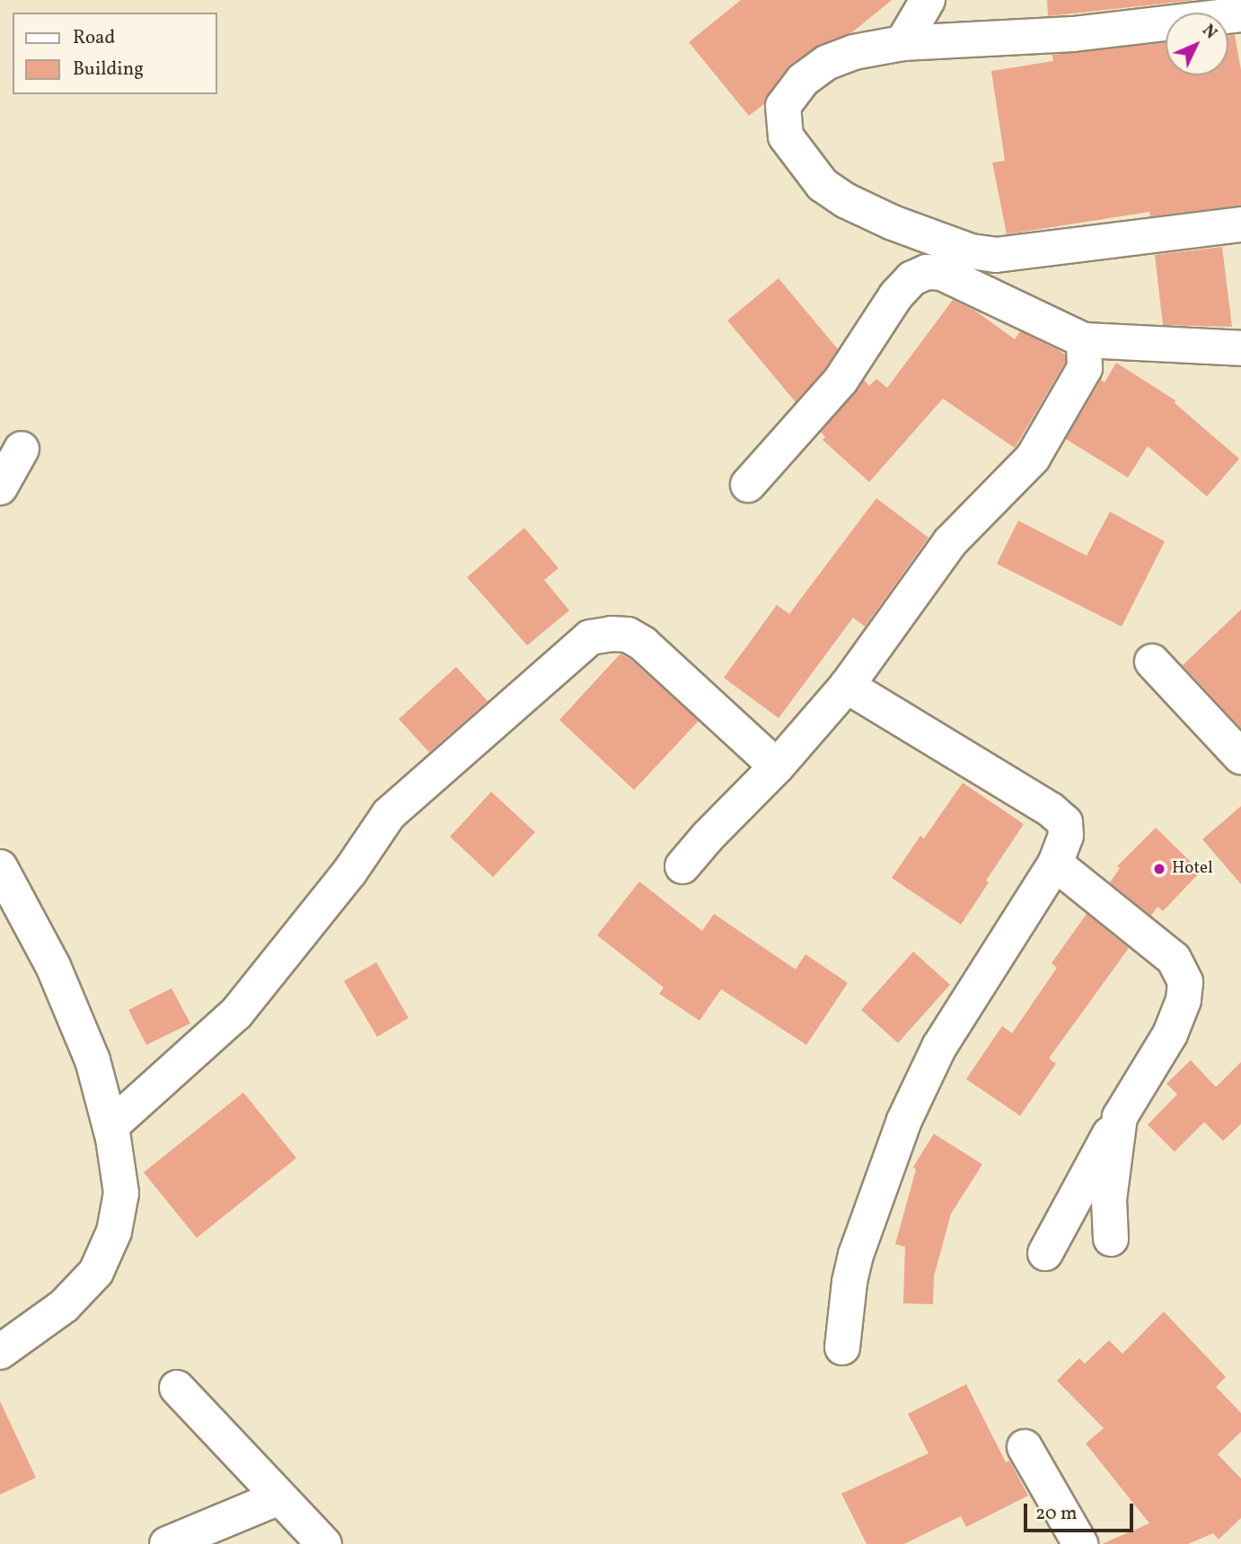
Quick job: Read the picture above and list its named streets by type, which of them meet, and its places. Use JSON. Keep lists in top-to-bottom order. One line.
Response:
{"places":["Hotel"],"legend":["Road","Building"],"scale_bar":"20 m","north":"top right"}
